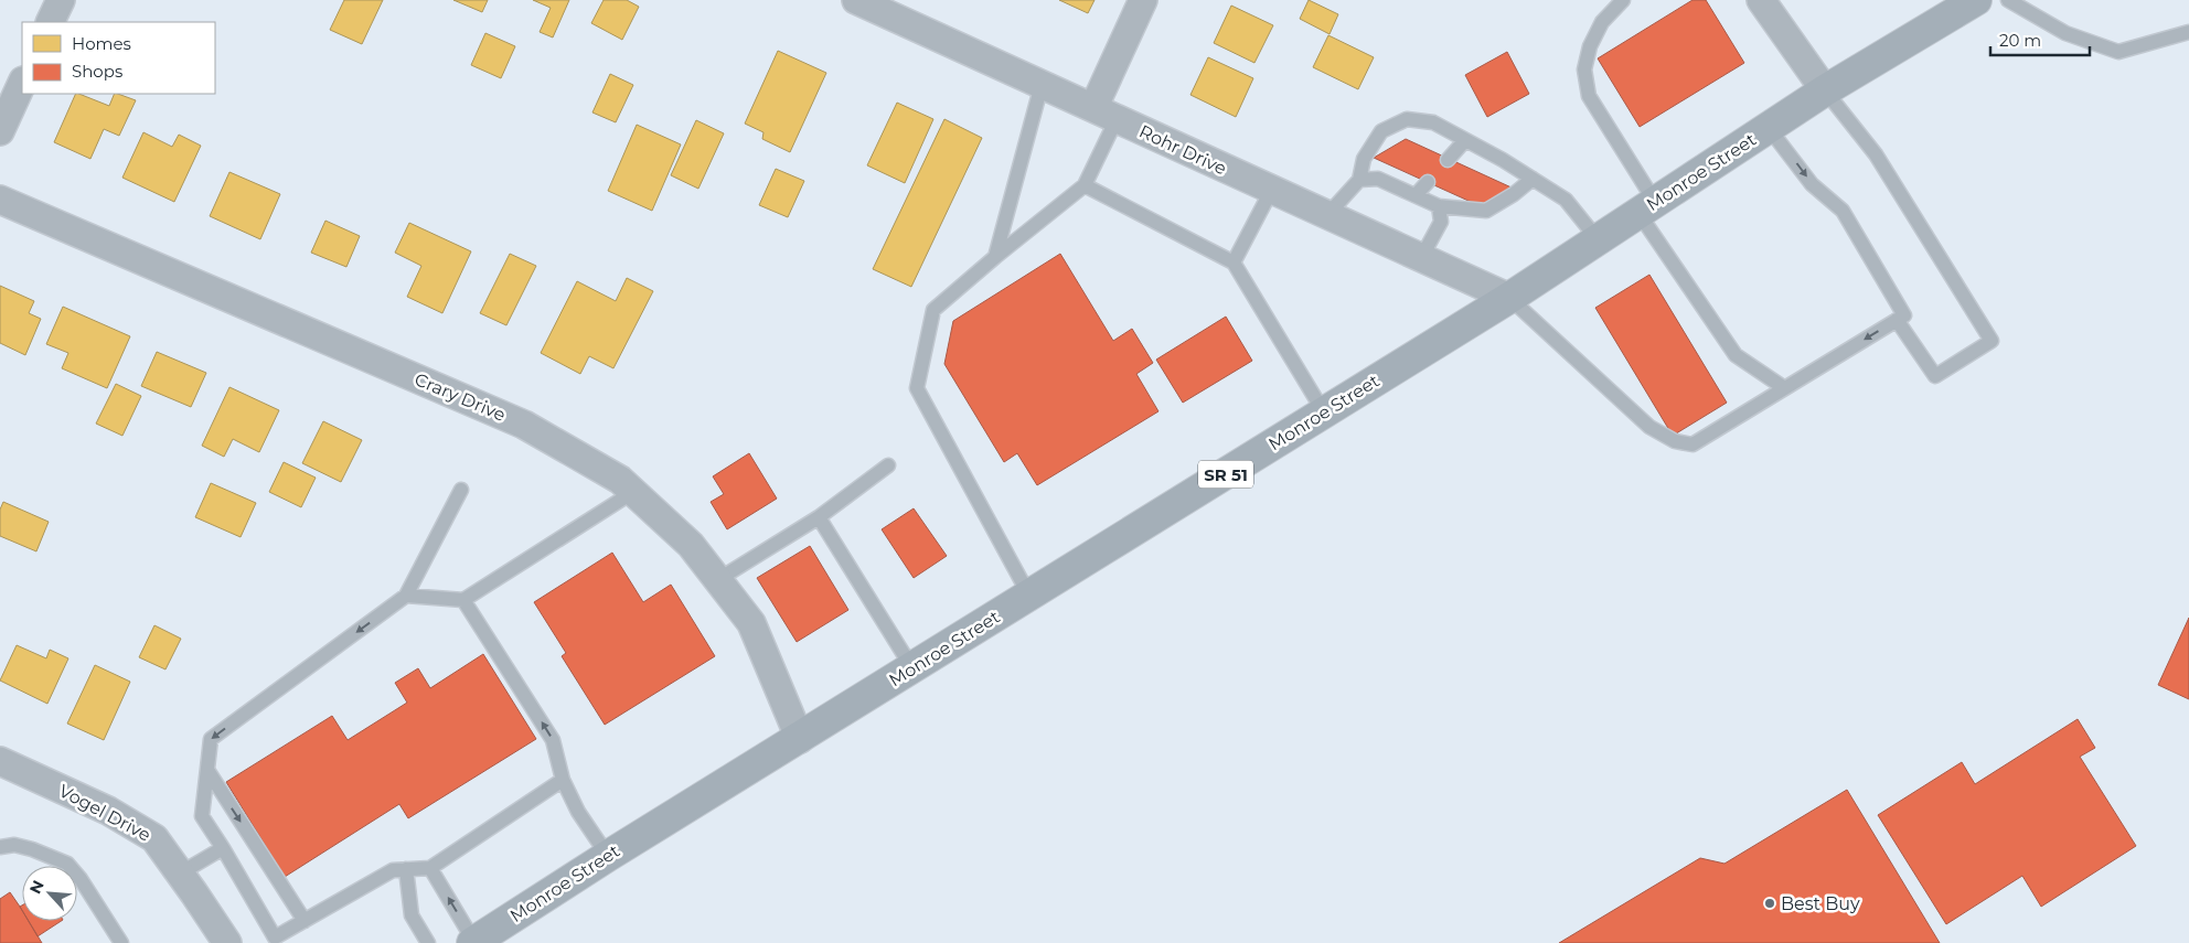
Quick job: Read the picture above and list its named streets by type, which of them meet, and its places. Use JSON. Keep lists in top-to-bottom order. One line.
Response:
{"streets":{"main road":["Monroe Street","SR 51"],"street":["Rohr Drive","Crary Drive","Vogel Drive"]},"crossings":[["Rohr Drive","Monroe Street"],["Monroe Street","Crary Drive"]],"places":["Best Buy"],"legend":["Homes","Shops"],"scale_bar":"20 m","north":"top left"}
